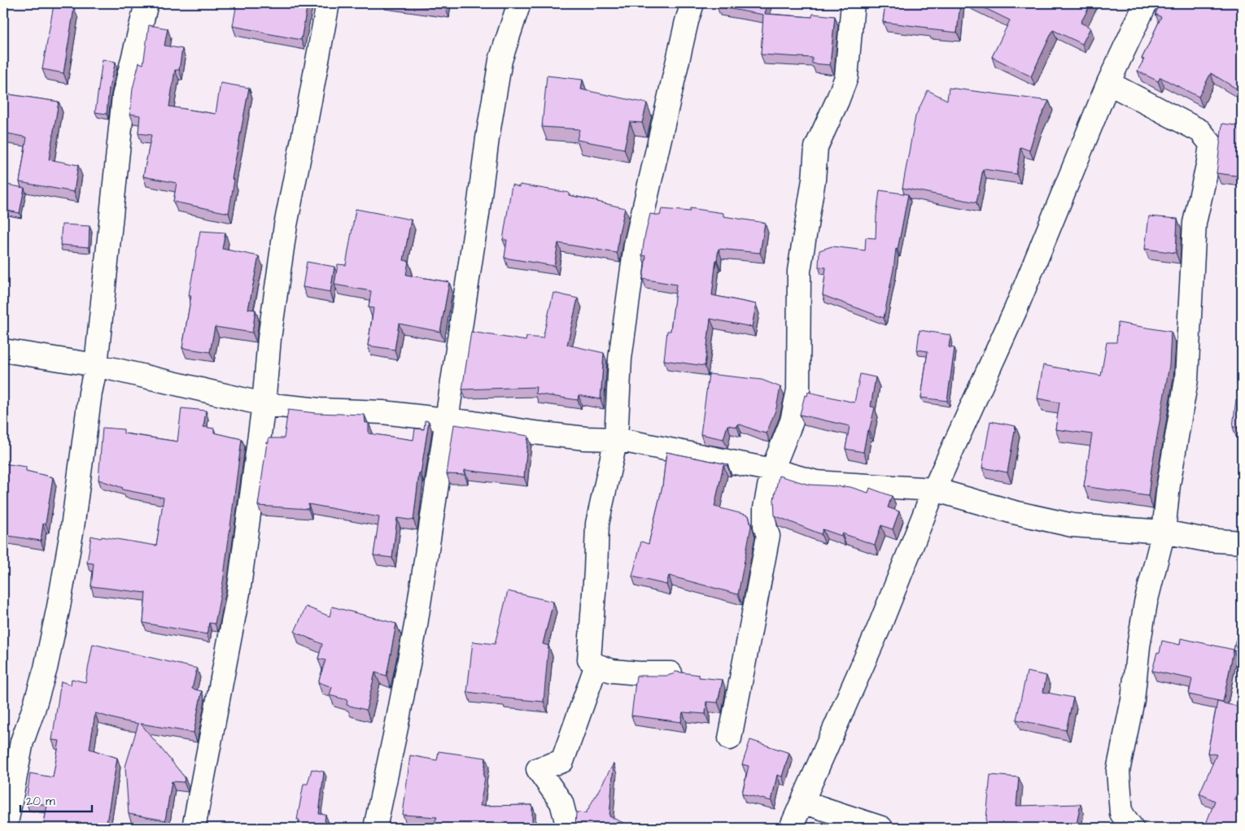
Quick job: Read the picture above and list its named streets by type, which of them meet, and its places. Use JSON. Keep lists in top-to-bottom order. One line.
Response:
{"scale_bar":"20 m"}
